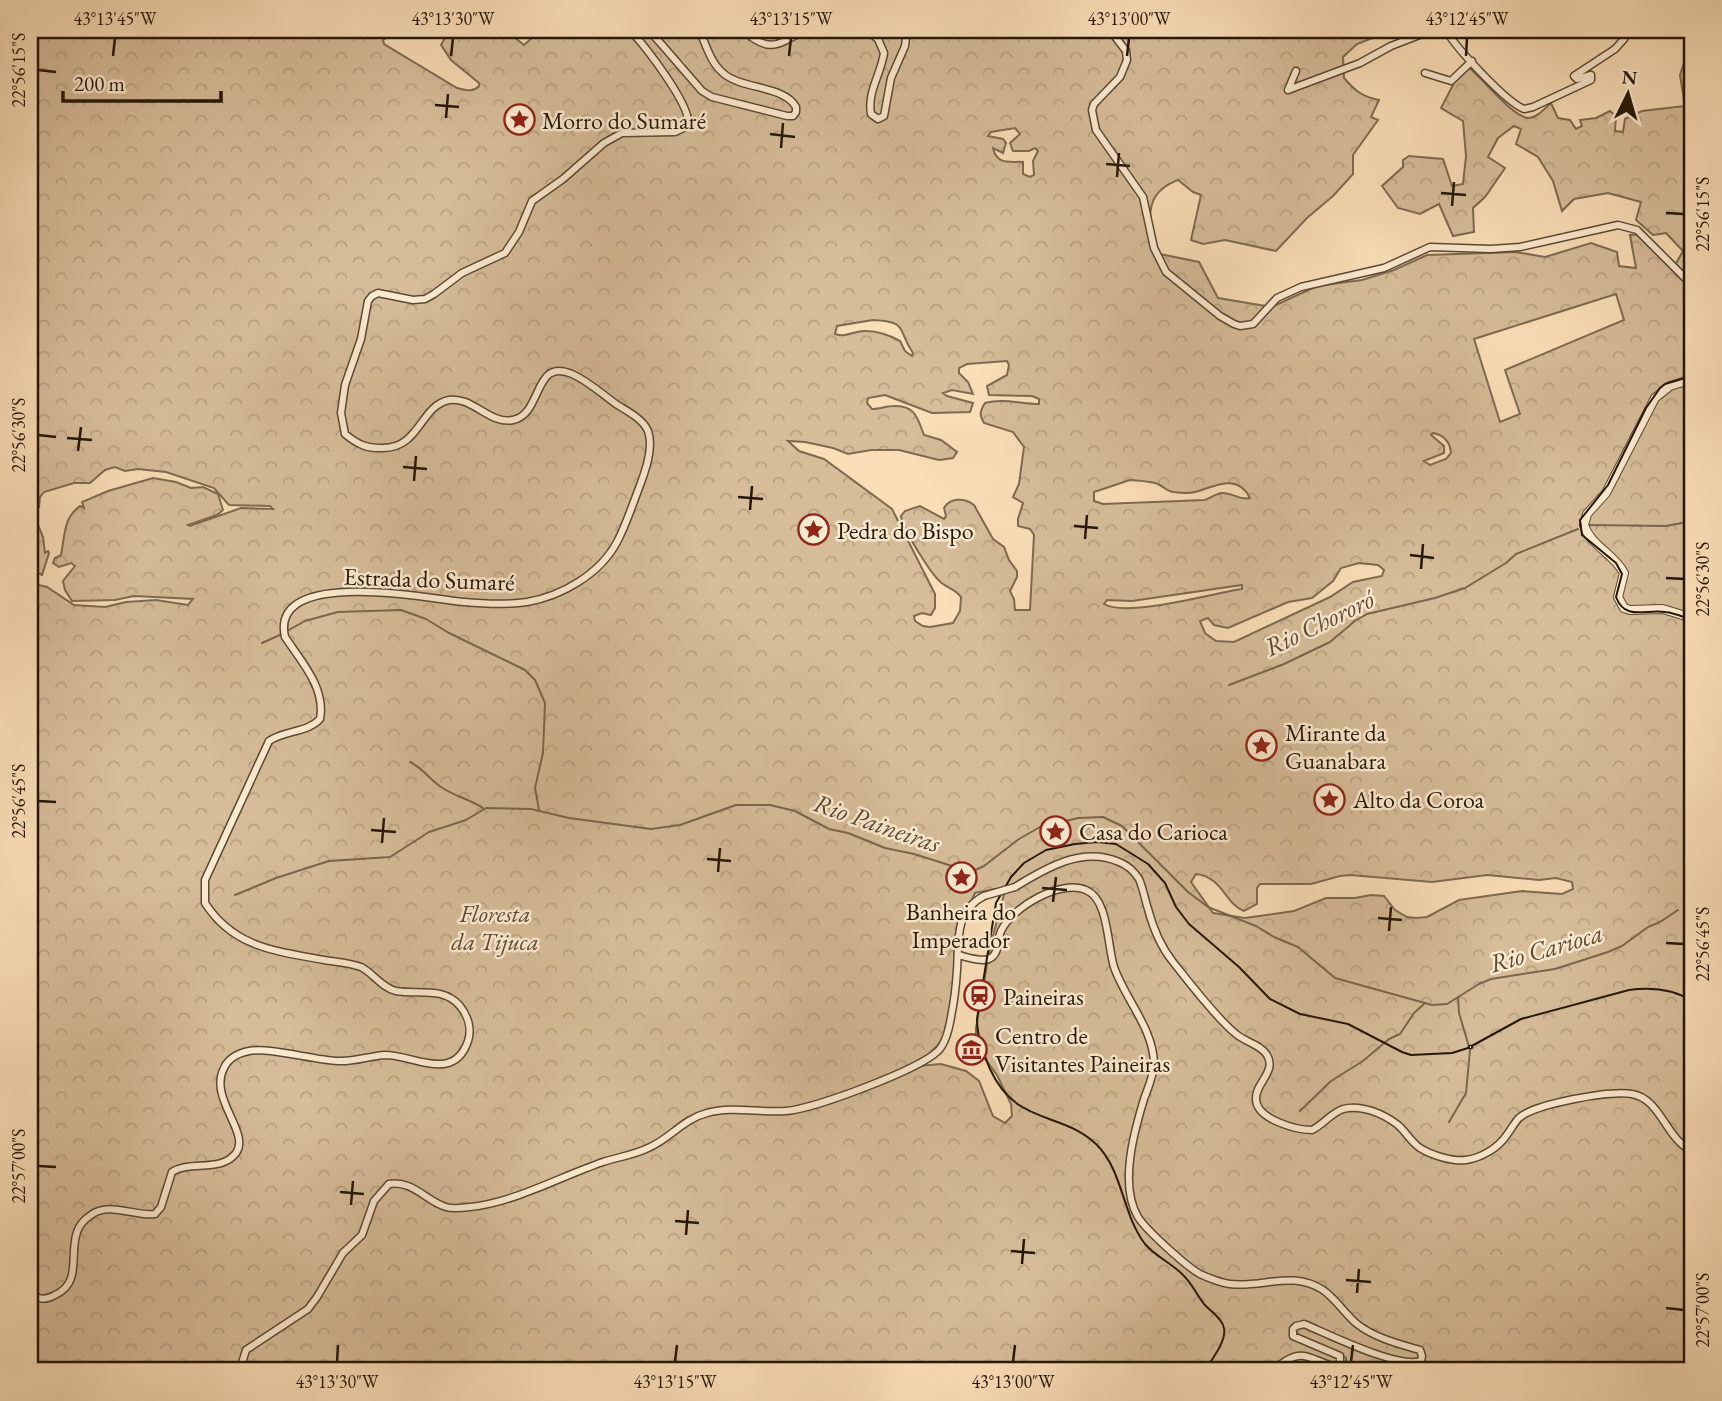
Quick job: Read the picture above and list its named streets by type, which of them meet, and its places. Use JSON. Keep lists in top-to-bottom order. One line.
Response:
{"streets":{"street":["Estrada do Sumaré"]},"water":["Rio Chororó","Rio Paineiras","Rio Carioca"],"parks":["Floresta da Tijuca"],"places":{"place":["Morro do Sumaré","Pedra do Bispo","Mirante da Guanabara","Alto da Coroa","Casa do Carioca","Banheira do Imperador"],"station":["Paineiras"],"museum":["Centro de Visitantes Paineiras"]},"scale_bar":"200 m","north":"top","coordinates":["43°13'45\"W","43°13'30\"W","43°13'15\"W","43°13'00\"W","43°12'45\"W","22°56'15\"S","22°56'30\"S","22°56'45\"S","22°57'00\"S"]}
